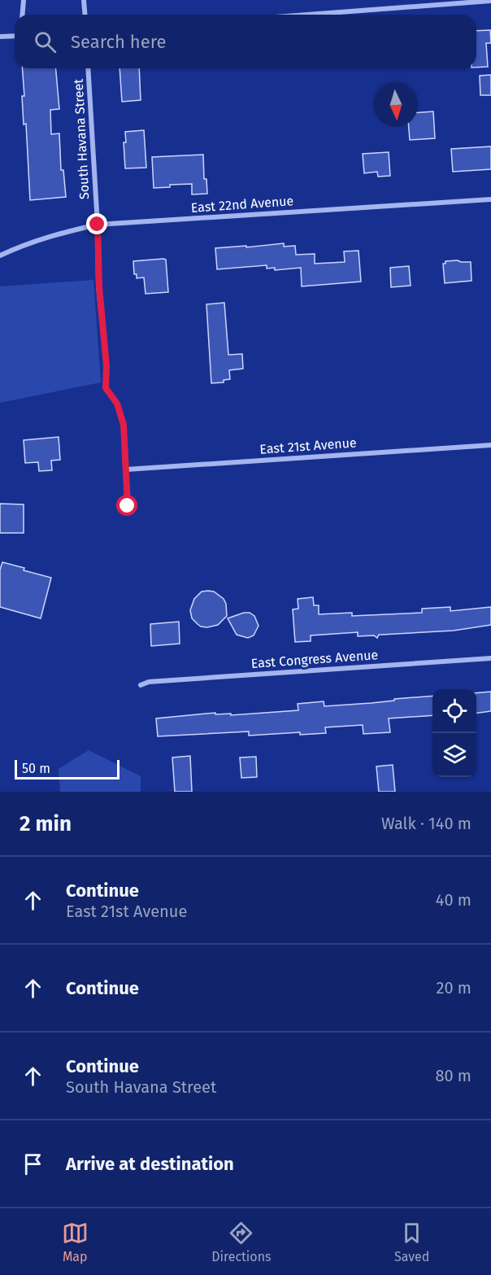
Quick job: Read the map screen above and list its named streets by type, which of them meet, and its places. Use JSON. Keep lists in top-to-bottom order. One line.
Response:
{"streets":{"street":["South Havana Street","East 22nd Avenue","East 21st Avenue","East Congress Avenue"]},"crossings":[["South Havana Street","East 22nd Avenue"]],"scale_bar":"50 m","north":"bottom","page":{"search":"Search here","scale":"50 m","heading":["2 min","Walk · 140 m"],"list":[["Continue","East 21st Avenue","40 m"],["Continue","20 m"],["Continue","South Havana Street","80 m"],"Arrive at destination"],"nav":["Map","Directions","Saved"]}}
